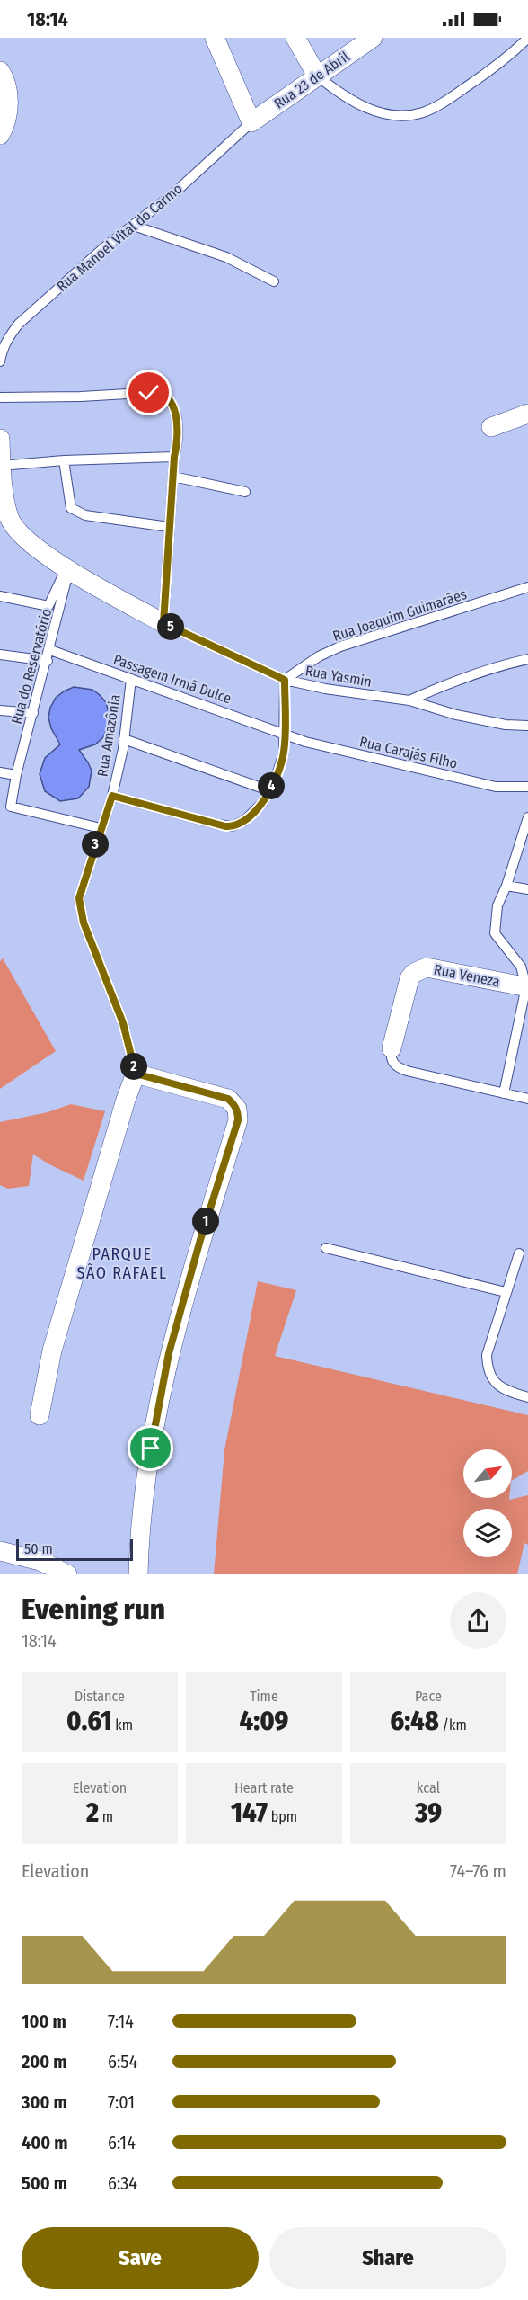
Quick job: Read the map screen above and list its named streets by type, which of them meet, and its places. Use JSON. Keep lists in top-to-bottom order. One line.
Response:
{"streets":{"street":["Rua 23 de Abril","Rua Veneza"],"lane":["Rua Manoel Vital do Carmo","Rua Joaquim Guimarães","Rua do Reservatório","Rua Yasmin","Passagem Irmã Dulce","Rua Amazônia","Rua Carajás Filho"]},"crossings":[["Rua 23 de Abril","Rua Manoel Vital do Carmo"],["Rua Joaquim Guimarães","Rua Yasmin"],["Rua do Reservatório","Passagem Irmã Dulce"],["Rua do Reservatório","Rua Amazônia"],["Passagem Irmã Dulce","Rua Amazônia"],["Passagem Irmã Dulce","Rua Carajás Filho"]],"districts":["PARQUE SÃO RAFAEL"],"scale_bar":"50 m","north":"top right","page":{"status":"18:14","pins":["5","4","3","2","1"],"scale":"50 m","heading":["Evening run","18:14"],"stats":[["Distance","0.61 km"],["Time","4:09"],["Pace","6:48 /km"],["Elevation","2 m"],["Heart rate","147 bpm"],["kcal","39"]],"chart":["Elevation","74–76 m"],"list":[{"name":"100 m","note":"7:14"},{"name":"200 m","note":"6:54"},{"name":"300 m","note":"7:01"},{"name":"400 m","note":"6:14"},{"name":"500 m","note":"6:34"}],"buttons":["Save","Share"]}}
